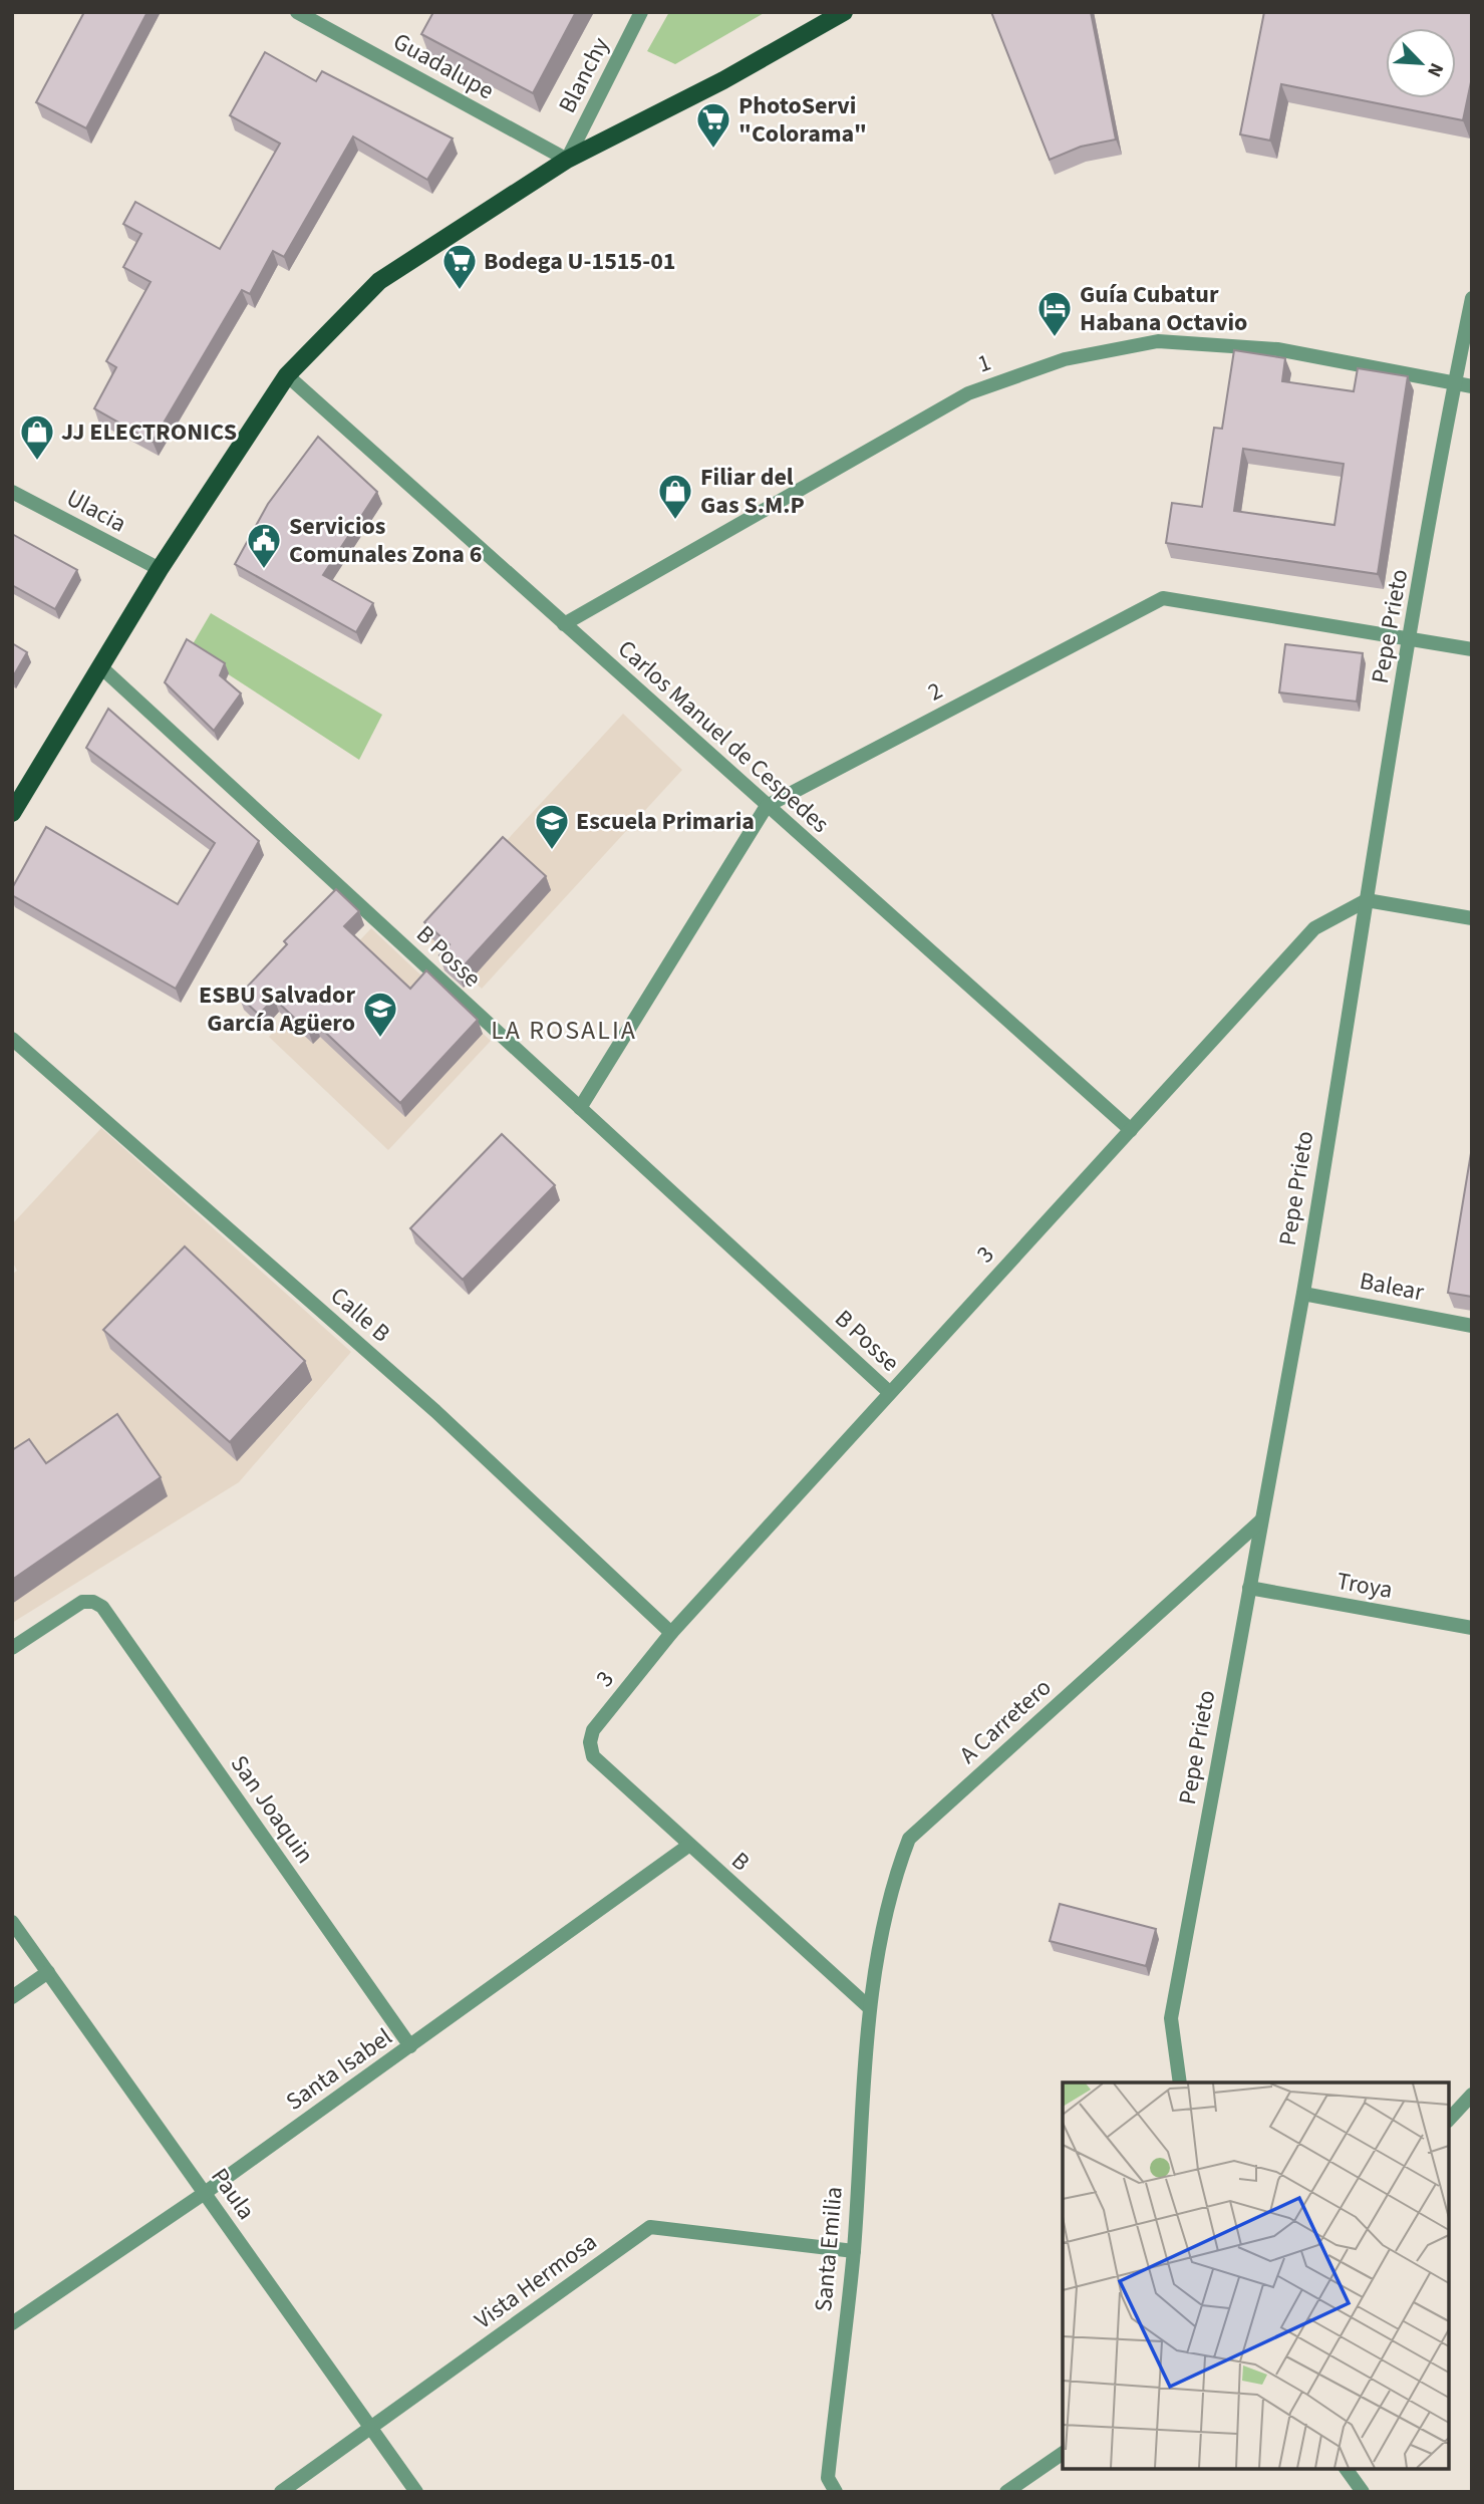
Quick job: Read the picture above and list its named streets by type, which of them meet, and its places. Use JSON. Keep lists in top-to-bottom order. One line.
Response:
{"streets":{"street":["Guadalupe","Blanchy","1","Ulacia","Pepe Prieto","2","Carlos Manuel de Cespedes","B Posse","3","Balear","Calle B","Troya","A Carretero","San Joaquin","B","Santa Isabel","Paula","Santa Emilia","Vista Hermosa"]},"crossings":[["Guadalupe","Blanchy"],["1","Pepe Prieto"],["1","Carlos Manuel de Cespedes"],["Pepe Prieto","2"],["Pepe Prieto","3"],["Pepe Prieto","Balear"],["Pepe Prieto","Troya"],["Pepe Prieto","A Carretero"],["2","Carlos Manuel de Cespedes"],["Carlos Manuel de Cespedes","3"],["B Posse","3"],["3","Calle B"],["3","B"],["A Carretero","B"],["A Carretero","Santa Emilia"],["San Joaquin","Santa Isabel"],["B","Santa Isabel"],["B","Santa Emilia"],["Santa Isabel","Paula"],["Paula","Vista Hermosa"],["Santa Emilia","Vista Hermosa"]],"districts":["LA ROSALIA"],"places":{"supermarket":["PhotoServi \"Colorama\"","Bodega U-1515-01"],"hotel":["Guía Cubatur Habana Octavio"],"shop":["JJ ELECTRONICS","Filiar del Gas S.M.P"],"public building":["Servicios Comunales Zona 6"],"school or university":["Escuela Primaria","ESBU Salvador García Agüero"]},"north":"bottom right"}
